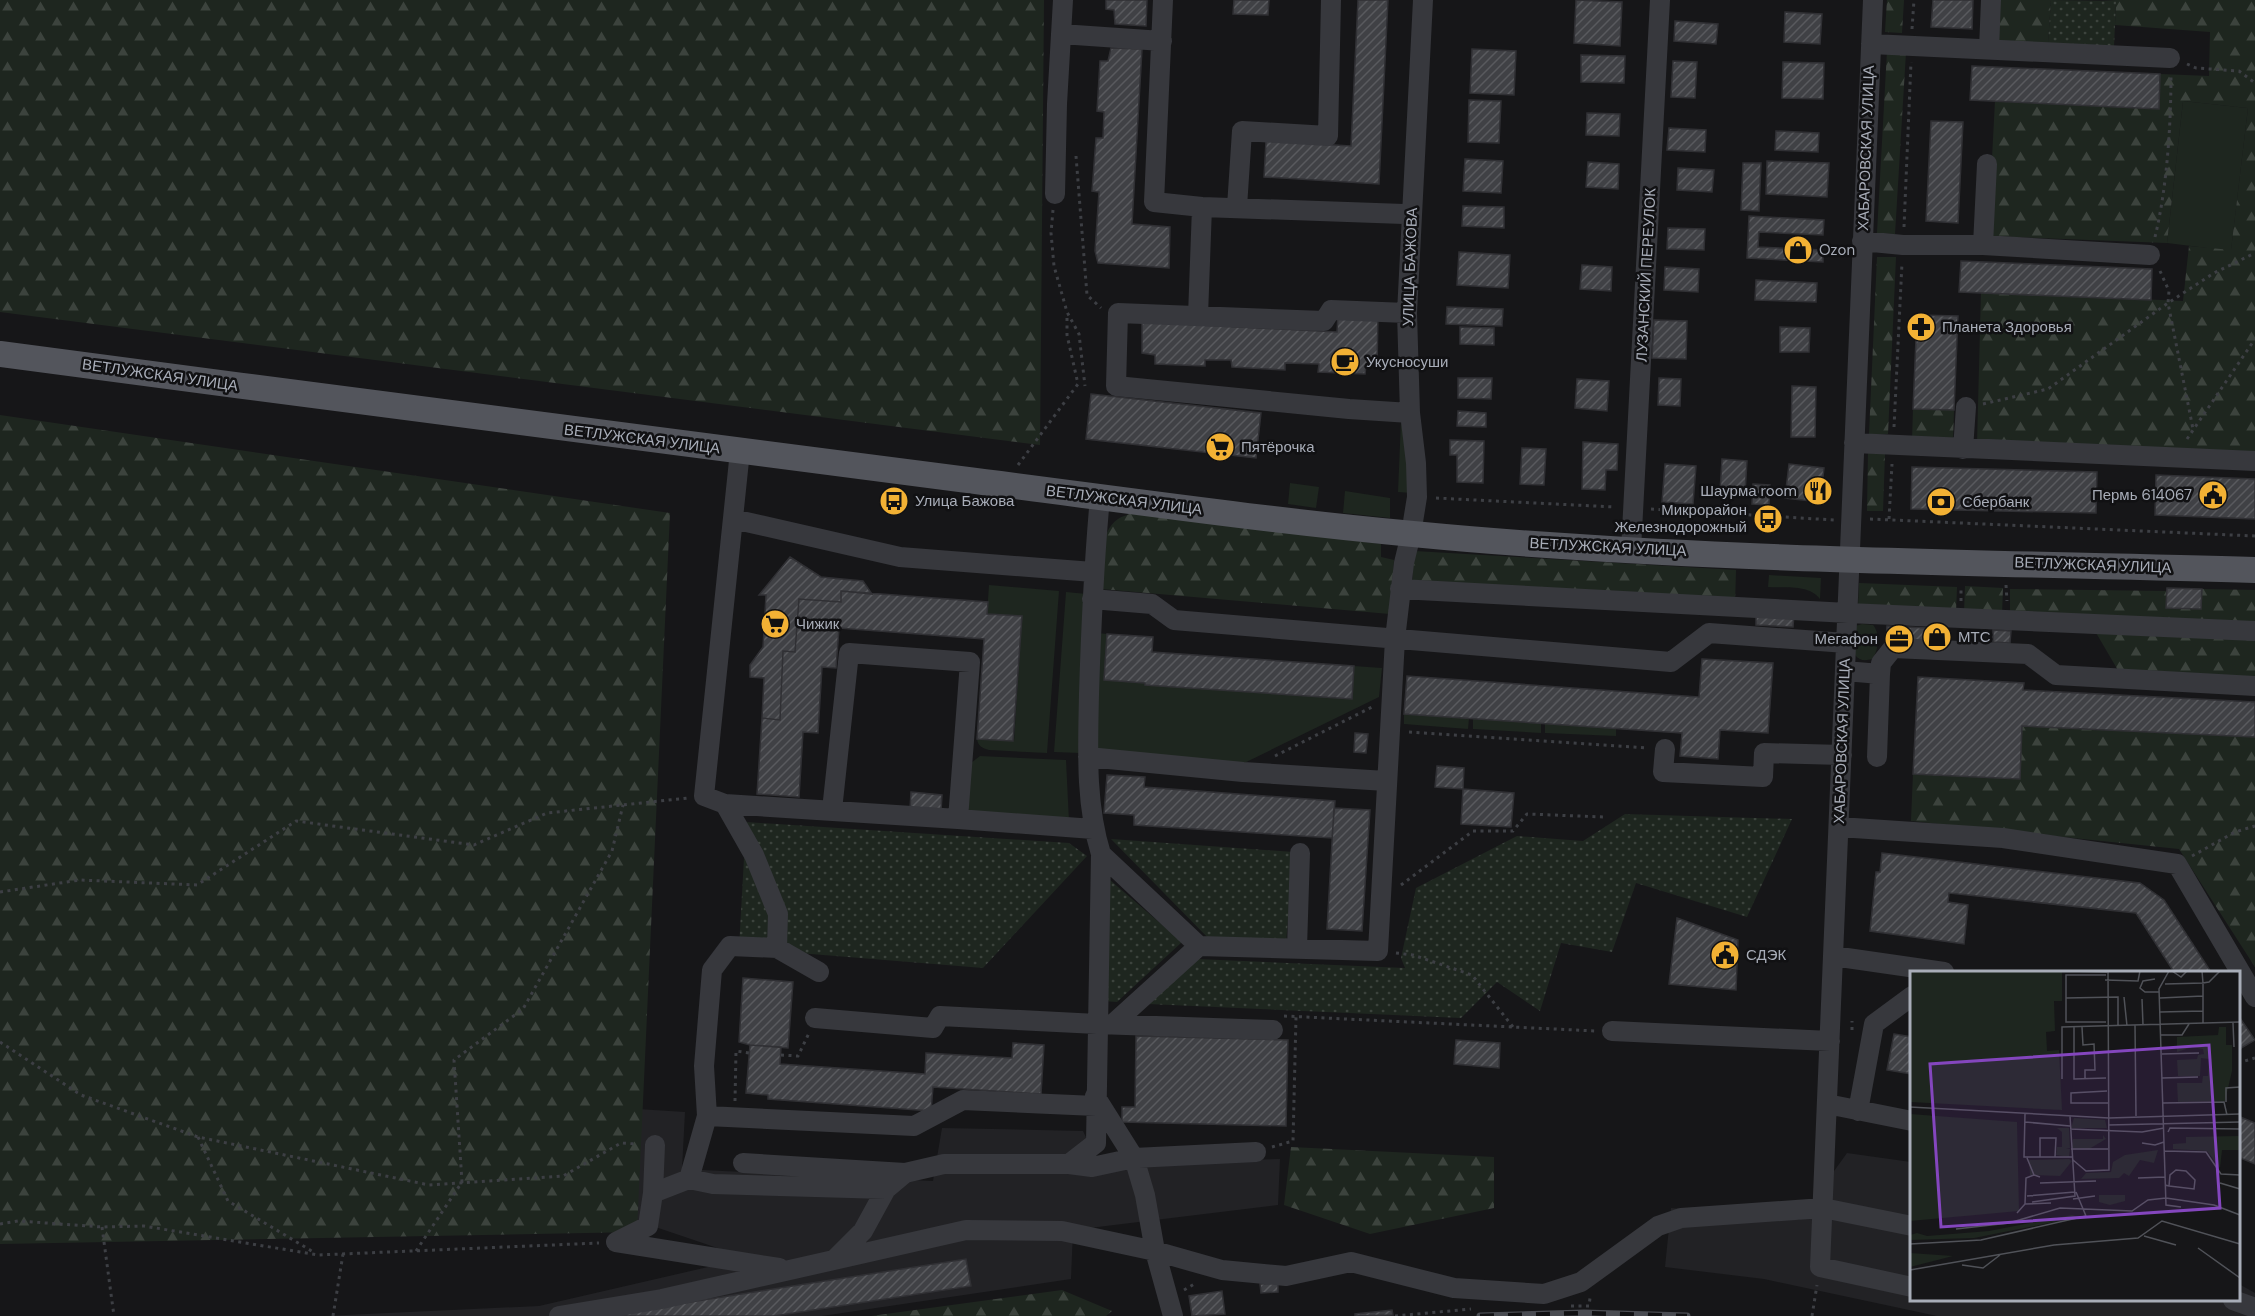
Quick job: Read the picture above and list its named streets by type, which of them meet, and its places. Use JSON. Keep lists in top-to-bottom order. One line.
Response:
{"streets":{"main road":["ВЕТЛУЖСКАЯ УЛИЦА"],"street":["ХАБАРОВСКАЯ УЛИЦА","УЛИЦА БАЖОВА","ЛУЗАНСКИЙ ПЕРЕУЛОК"]},"crossings":[["ХАБАРОВСКАЯ УЛИЦА","ВЕТЛУЖСКАЯ УЛИЦА"],["УЛИЦА БАЖОВА","ВЕТЛУЖСКАЯ УЛИЦА"],["ЛУЗАНСКИЙ ПЕРЕУЛОК","ВЕТЛУЖСКАЯ УЛИЦА"]],"places":{"shop":["Ozon","МТС"],"pharmacy":["Планета Здоровья"],"cafe":["Укусносуши"],"supermarket":["Пятёрочка","Чижик"],"restaurant":["Шаурма room"],"public building":["Пермь 614067","СДЭК"],"bus stop":["Улица Бажова","Микрорайон Железнодорожный"],"bank":["Сбербанк"],"office":["Мегафон"]}}
